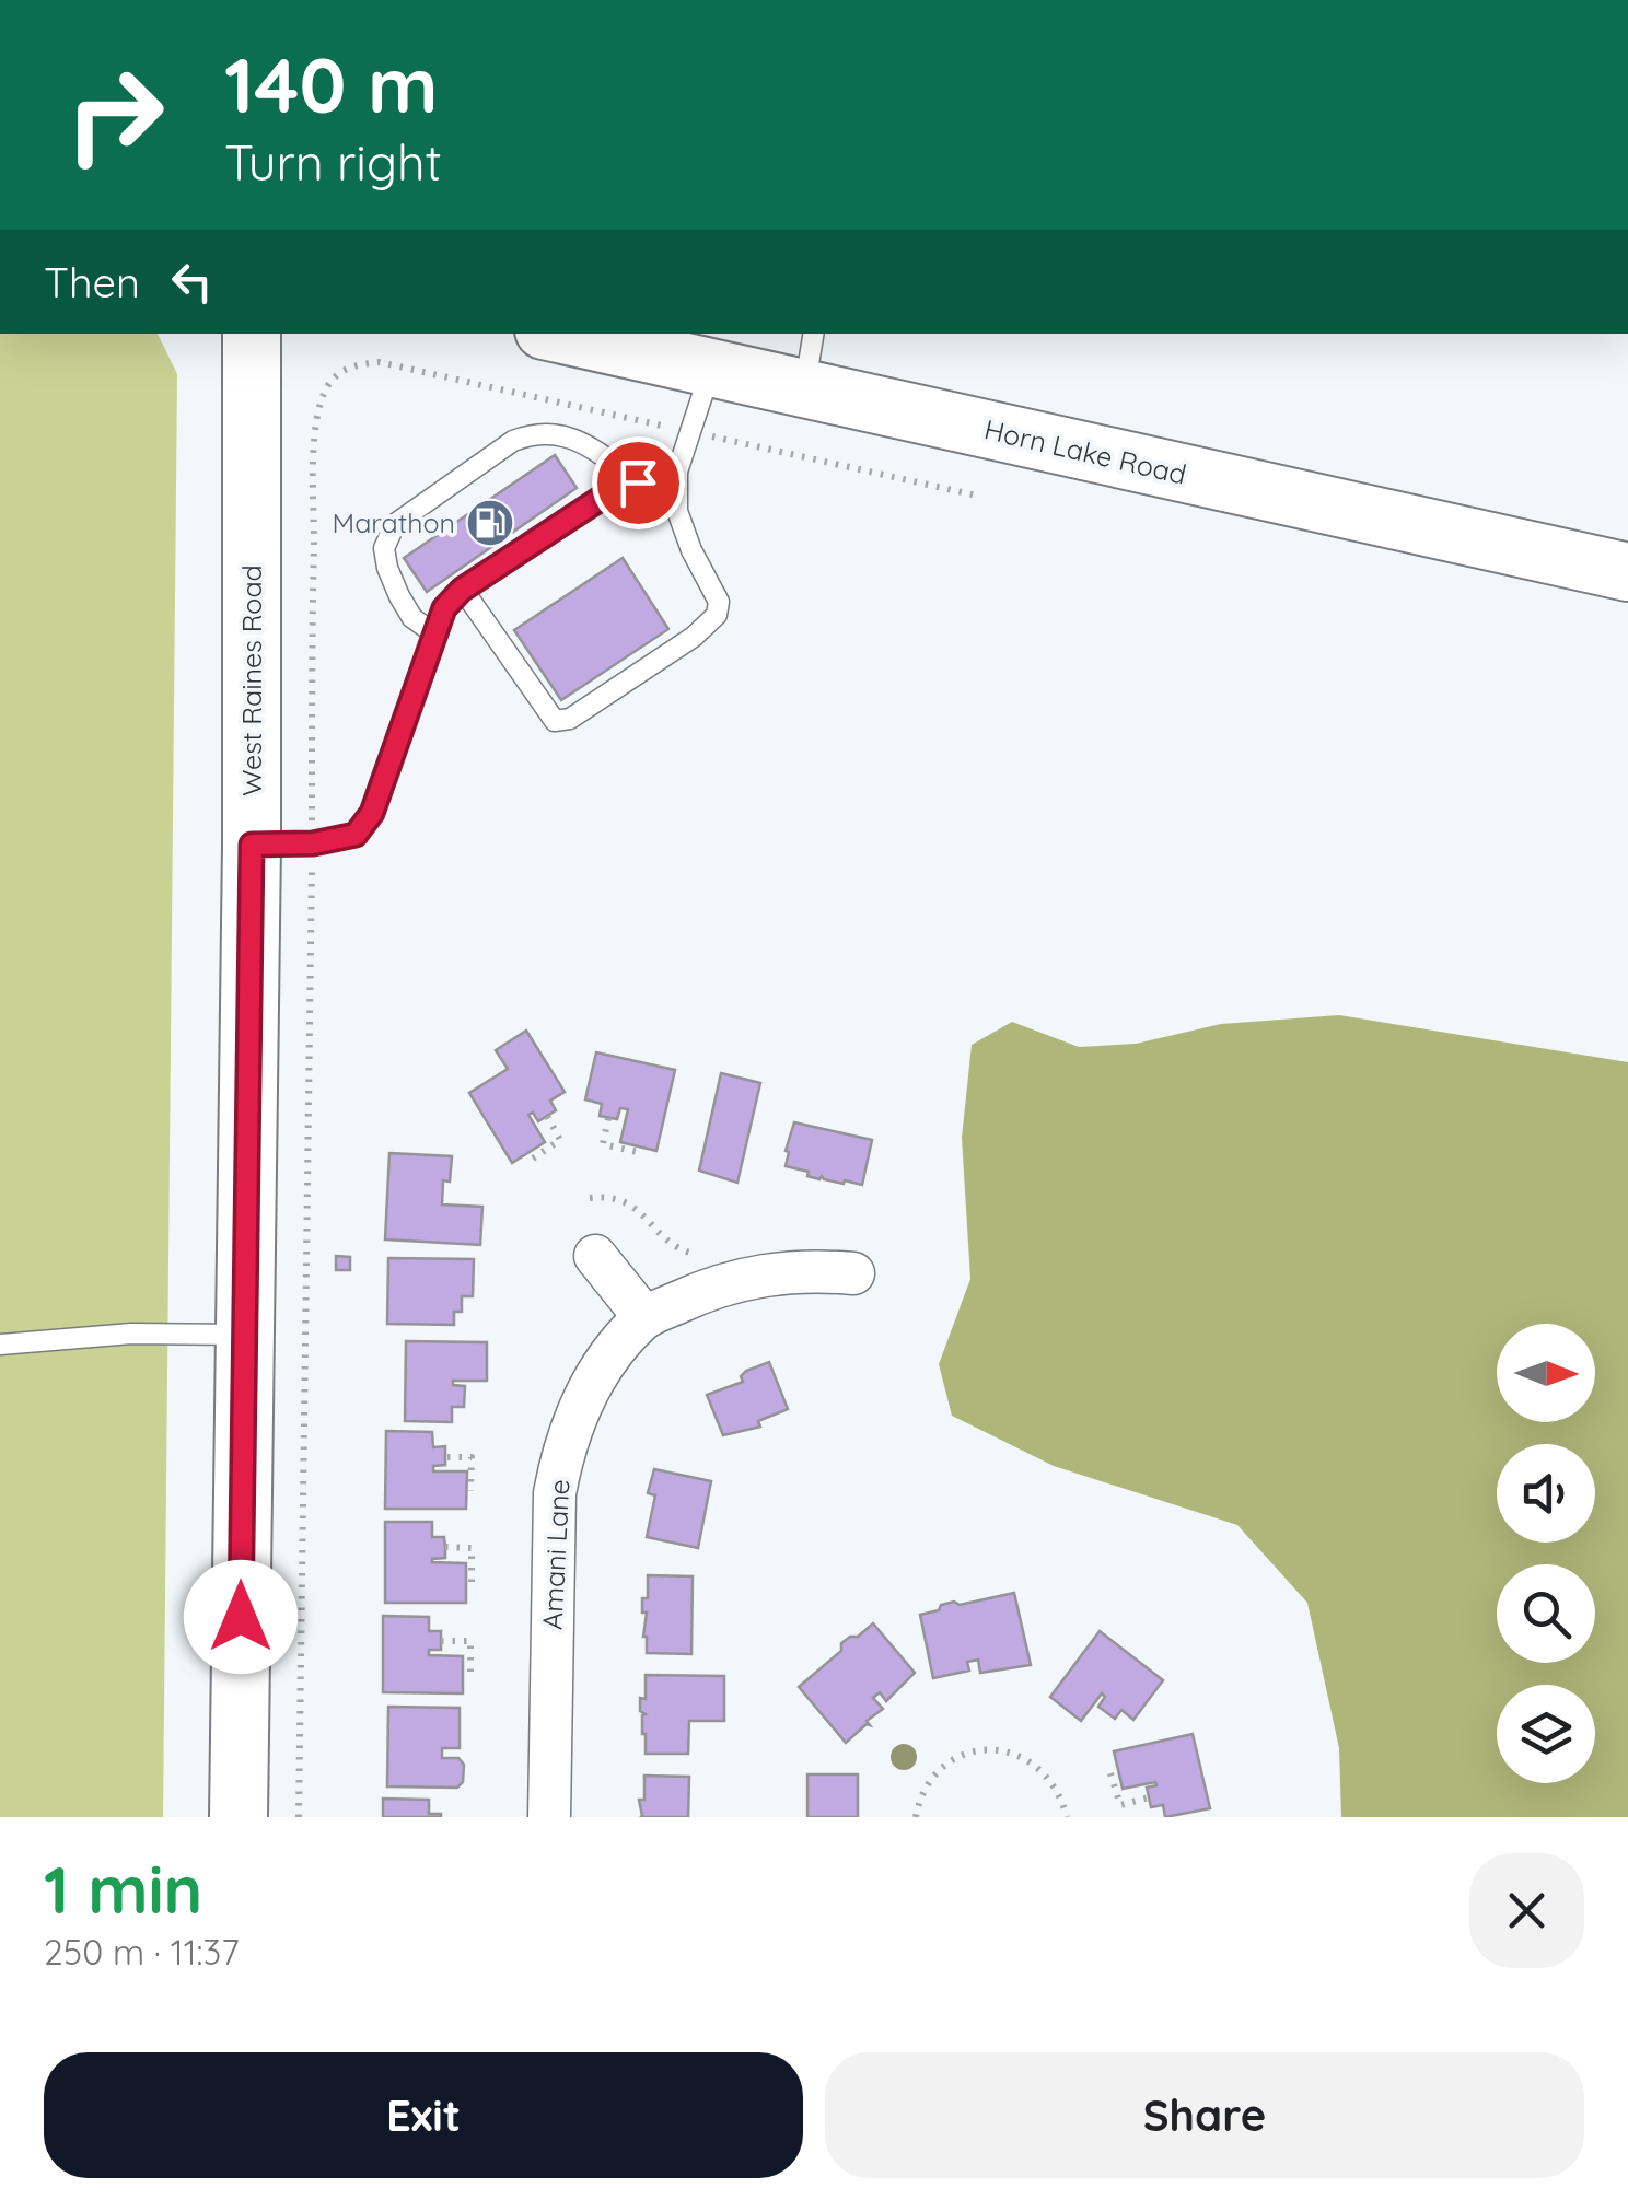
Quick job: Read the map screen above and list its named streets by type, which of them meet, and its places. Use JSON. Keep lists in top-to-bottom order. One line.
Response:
{"streets":{"main road":["Horn Lake Road","West Raines Road"],"street":["Amani Lane"]},"places":{"fuel station":["Marathon"]},"north":"right","page":{"turn":["140 m","Turn right"],"then":"Then","heading":["1 min","250 m · 11:37"],"buttons":["Exit","Share"]}}
